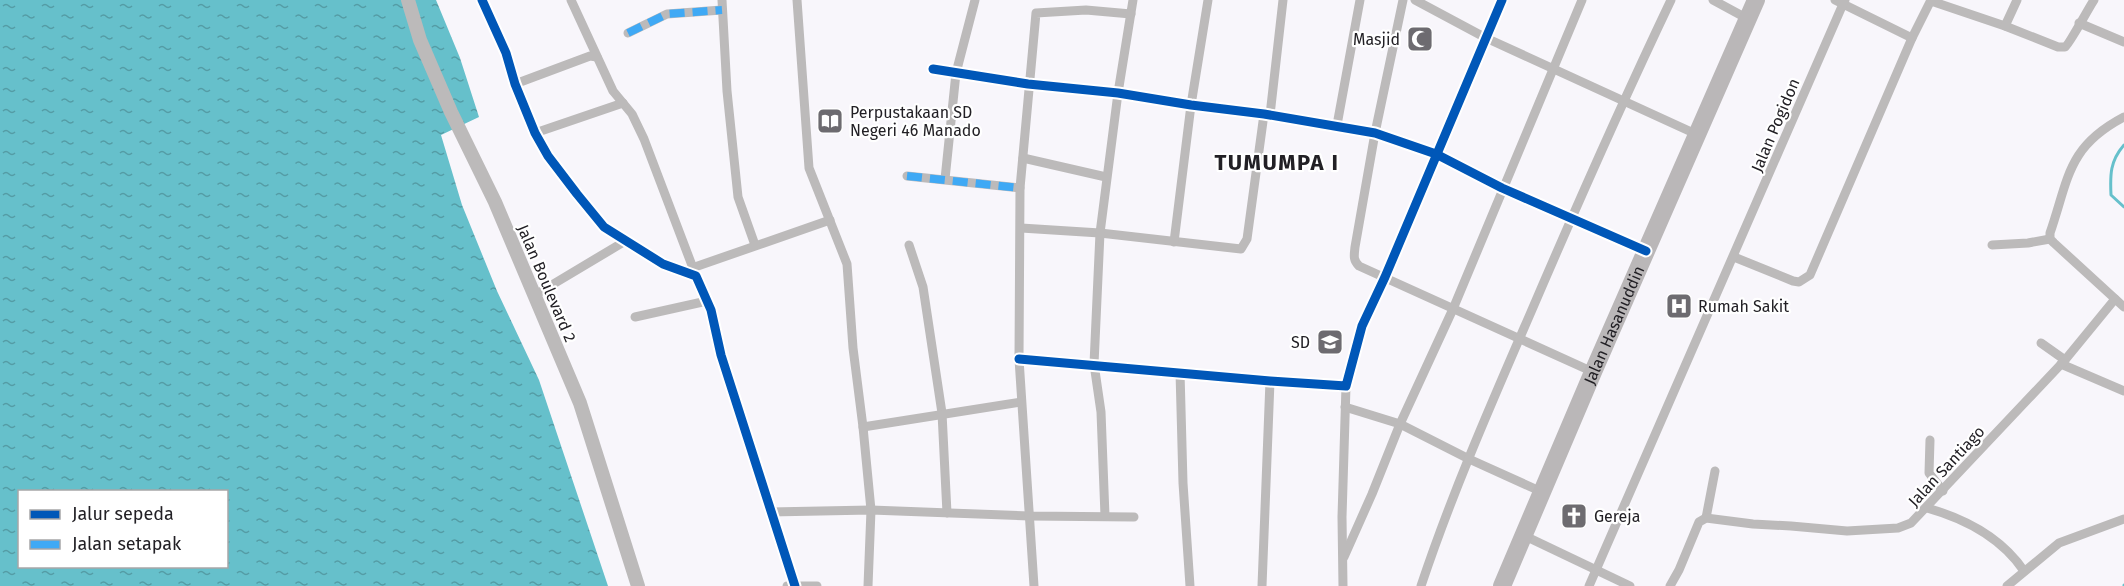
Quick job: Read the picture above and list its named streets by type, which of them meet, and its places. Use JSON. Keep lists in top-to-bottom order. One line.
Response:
{"streets":{"highway":["Jalan Hasanuddin"],"main road":["Jalan Boulevard 2"],"street":["Jalan Pogidon","Jalan Santiago"]},"districts":["TUMUMPA I"],"places":{"mosque":["Masjid"],"library":["Perpustakaan SD Negeri 46 Manado"],"hospital":["Rumah Sakit"],"school or university":["SD"],"church":["Gereja"]},"legend":["Jalur sepeda","Jalan setapak"]}
